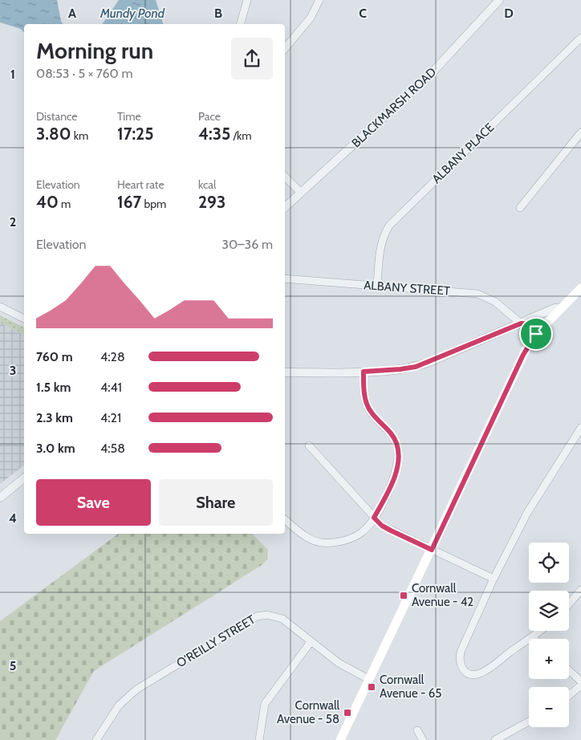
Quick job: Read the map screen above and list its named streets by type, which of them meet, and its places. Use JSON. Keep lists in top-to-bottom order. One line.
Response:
{"streets":{"street":["BLACKMARSH ROAD","ALBANY PLACE","ALBANY STREET","O'REILLY STREET"]},"crossings":[["ALBANY PLACE","ALBANY STREET"]],"water":["Mundy Pond"],"places":{"transit":["Cornwall Avenue - 42","Cornwall Avenue - 65","Cornwall Avenue - 58"]},"page":{"heading":["Morning run","08:53 · 5 × 760 m"],"stats":[["Distance","3.80 km"],["Time","17:25"],["Pace","4:35 /km"],["Elevation","40 m"],["Heart rate","167 bpm"],["kcal","293"]],"chart":["Elevation","30–36 m"],"list":[{"name":"760 m","note":"4:28"},{"name":"1.5 km","note":"4:41"},{"name":"2.3 km","note":"4:21"},{"name":"3.0 km","note":"4:58"}],"buttons":["Save","Share"],"map_buttons":["+","−"]},"grid":{"columns":["A","B","C","D"],"rows":["1","2","3","4","5"]}}
